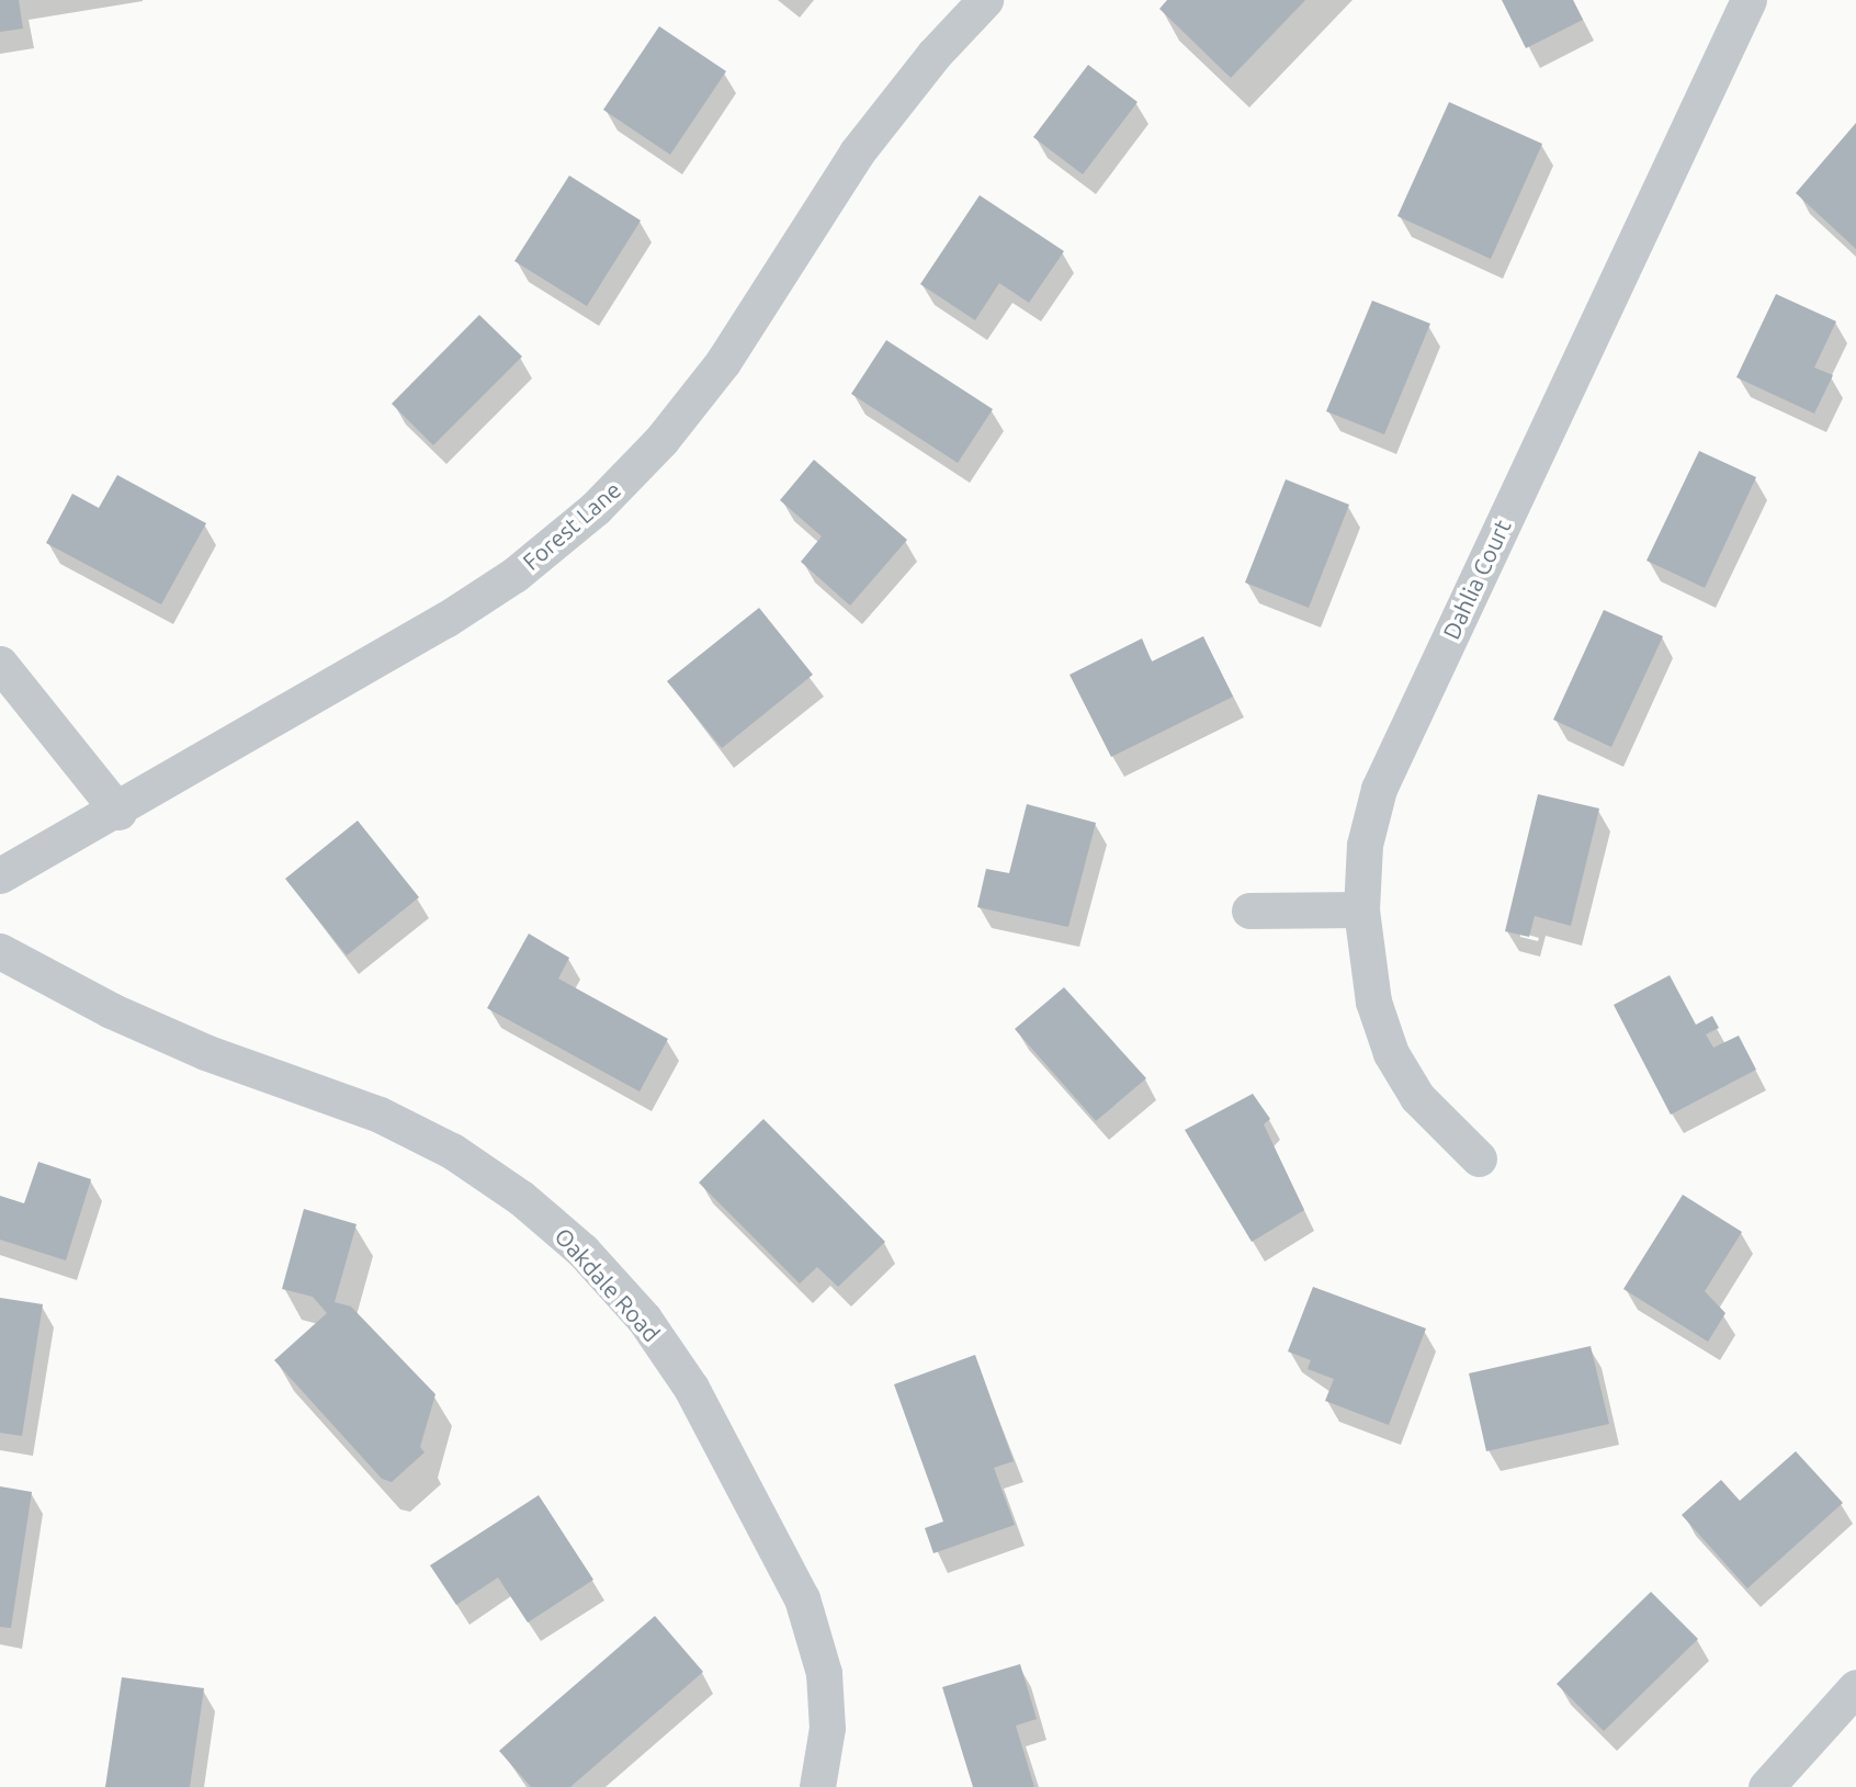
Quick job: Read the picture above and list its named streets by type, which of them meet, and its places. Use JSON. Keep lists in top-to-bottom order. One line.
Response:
{"streets":{"street":["Forest Lane","Dahlia Court","Oakdale Road"]}}
